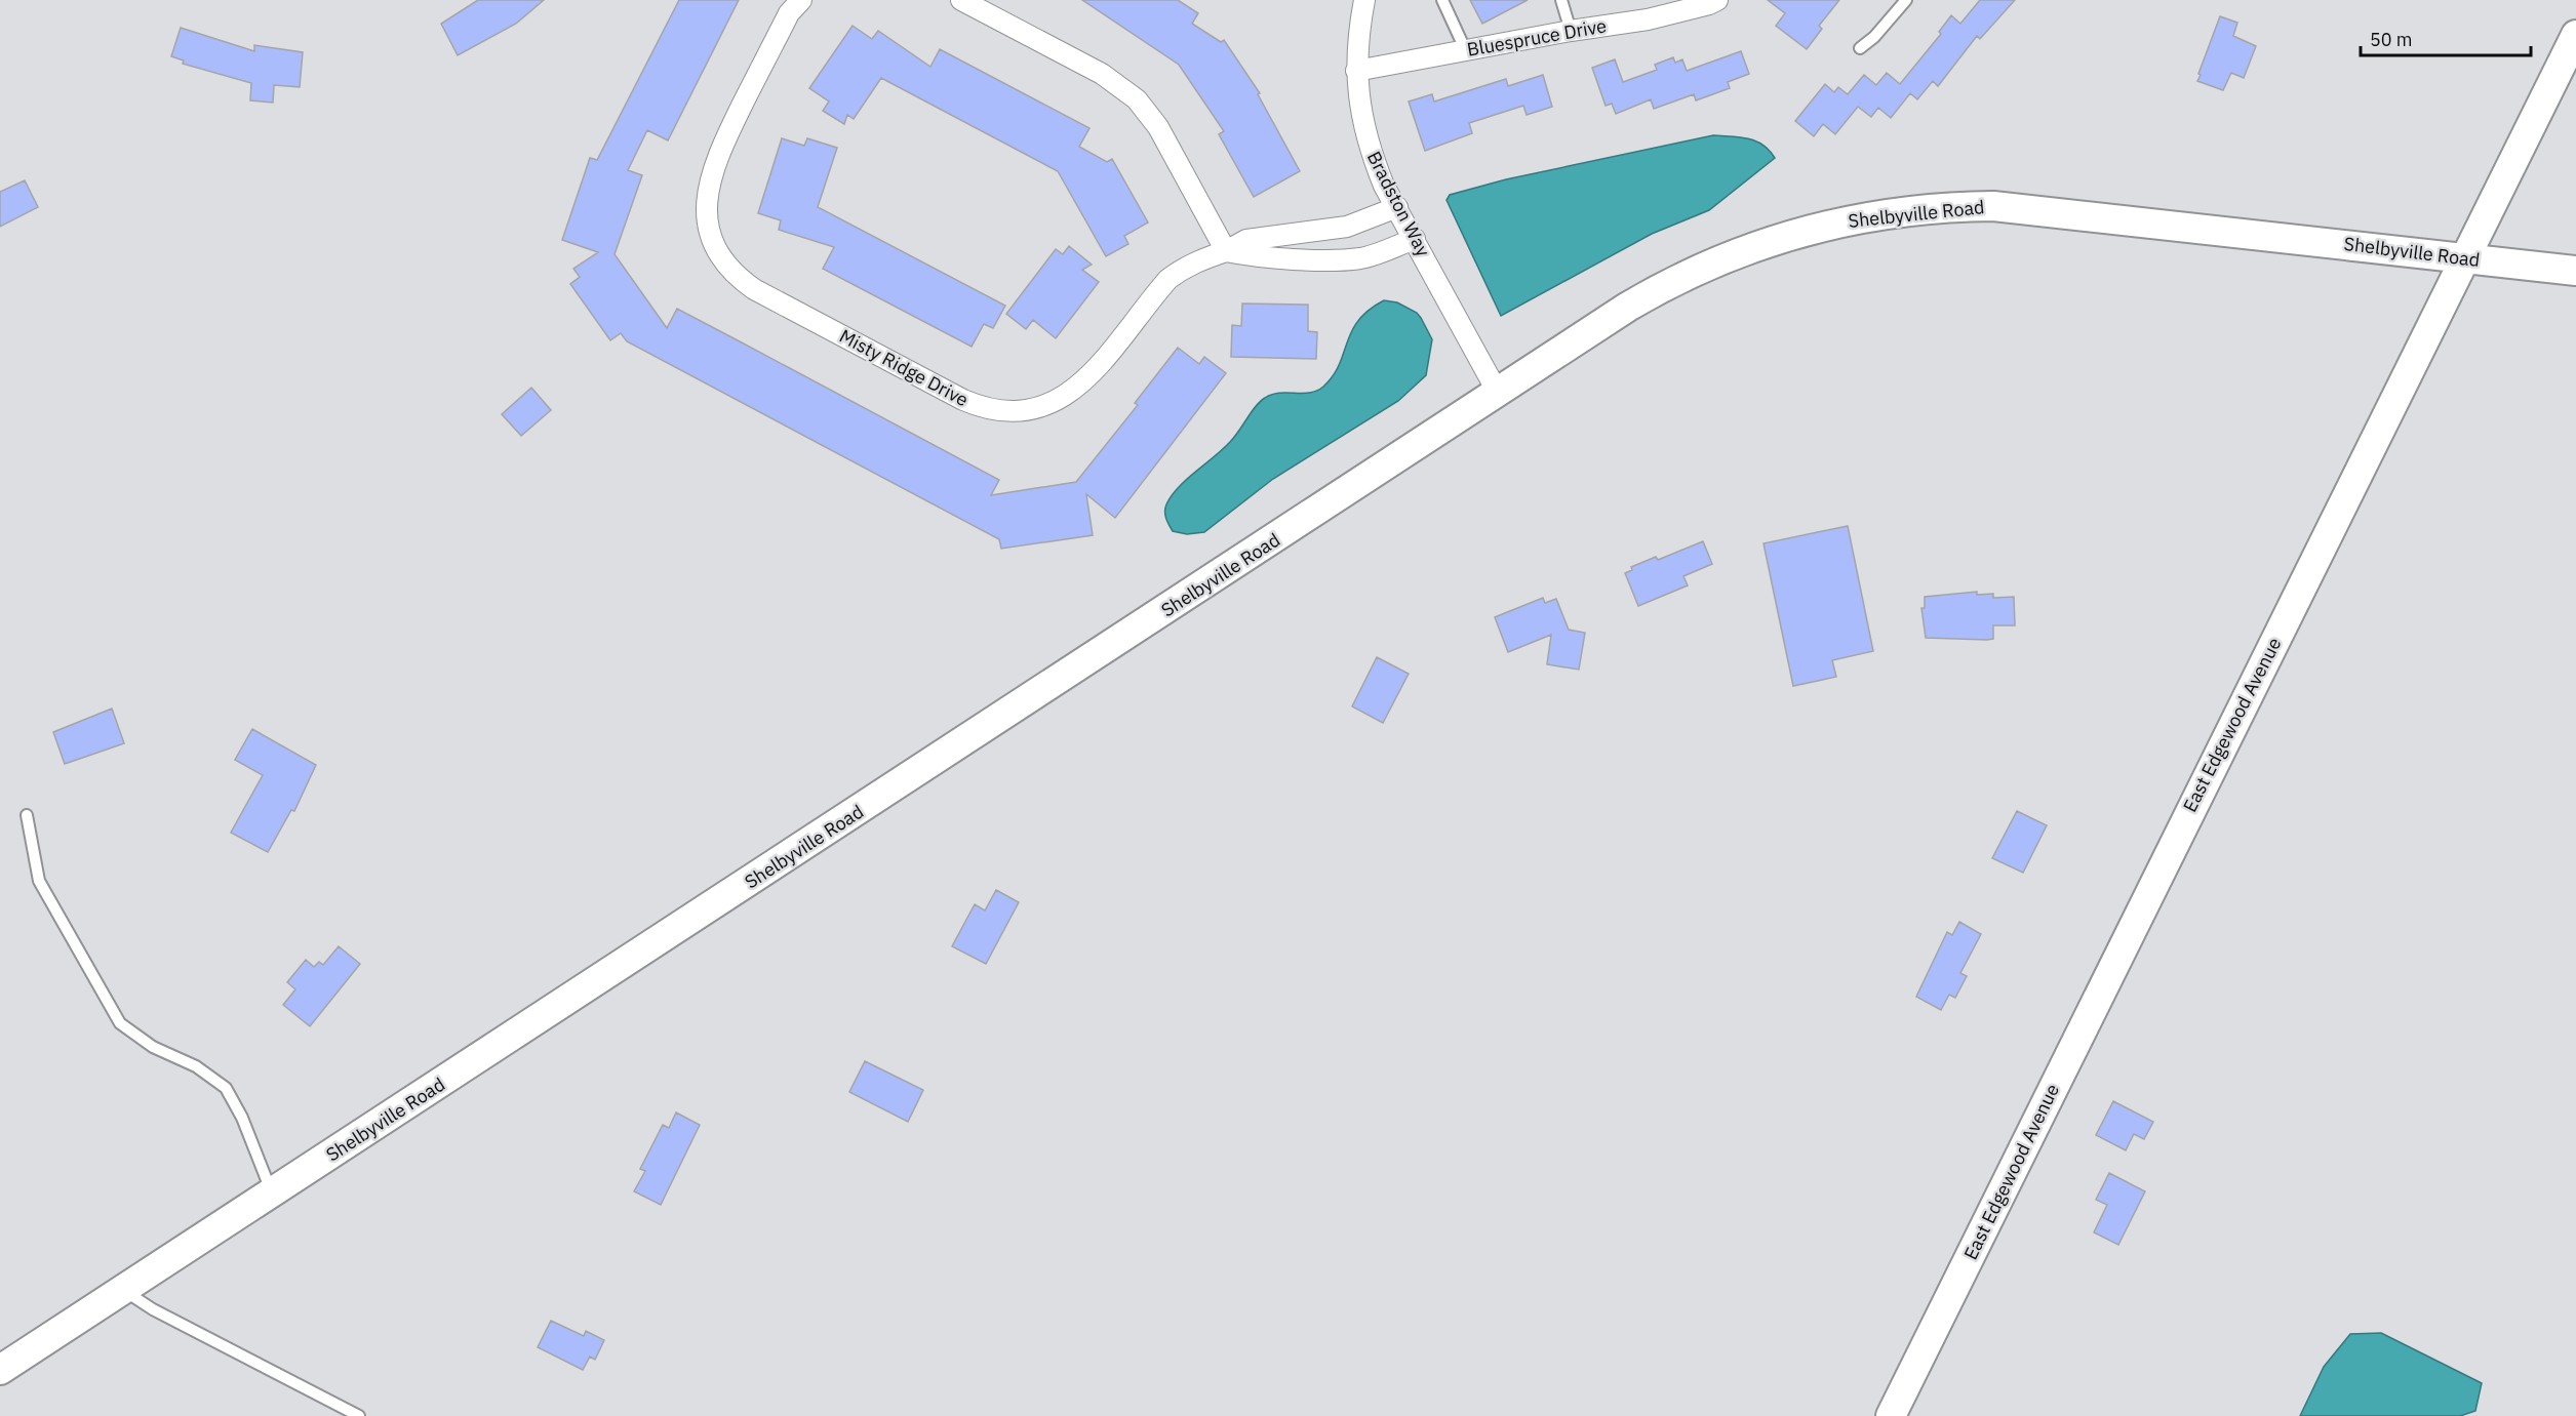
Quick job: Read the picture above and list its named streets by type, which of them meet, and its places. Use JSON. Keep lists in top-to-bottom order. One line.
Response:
{"streets":{"main road":["Shelbyville Road","East Edgewood Avenue"],"street":["Bluespruce Drive","Bradston Way","Misty Ridge Drive"]},"crossings":[["Bluespruce Drive","Bradston Way"],["Bradston Way","Shelbyville Road"],["Bradston Way","Misty Ridge Drive"],["Shelbyville Road","East Edgewood Avenue"]],"scale_bar":"50 m"}
